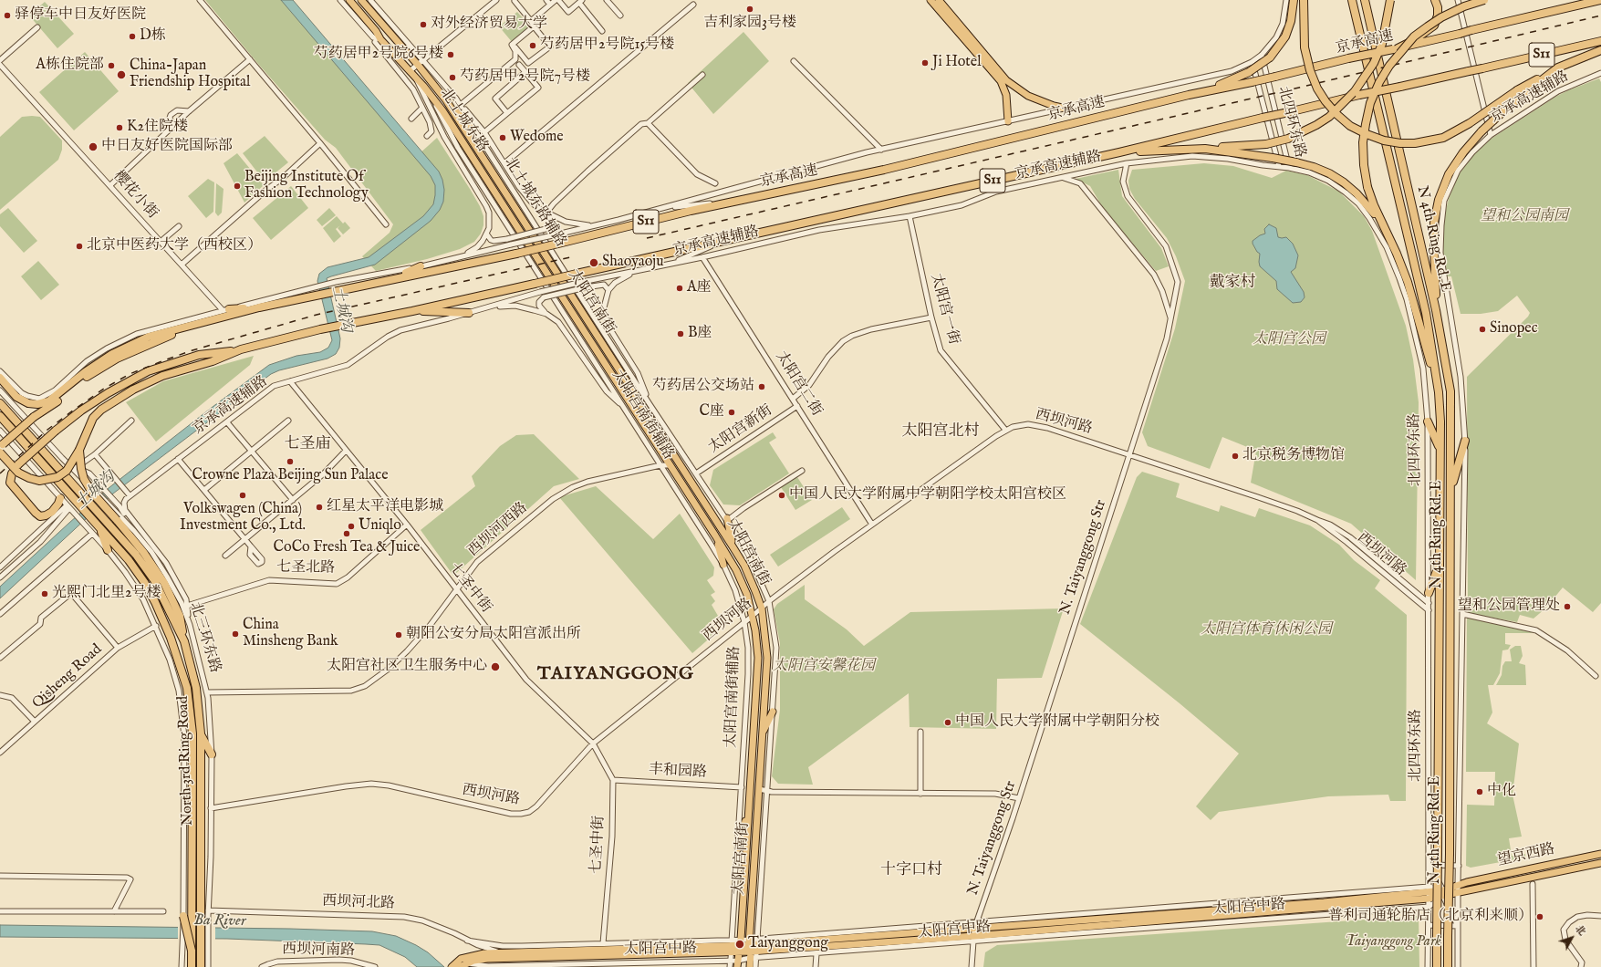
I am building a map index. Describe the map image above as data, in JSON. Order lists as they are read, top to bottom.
{
  "streets": {
    "highway": [
      "京承高速",
      "S11",
      "N 4th Ring Rd. E",
      "North 3rd Ring Road"
    ],
    "main road": [
      "北土城东路",
      "太阳宫南街",
      "望京西路",
      "太阳宫中路"
    ],
    "street": [
      "京承高速辅路",
      "北四环东路",
      "樱花小街",
      "北土城东路辅路",
      "太阳宫一街",
      "太阳宫二街",
      "太阳宫南街辅路",
      "西坝河路",
      "太阳宫新街",
      "西坝河西路",
      "N. Taiyanggong Str",
      "七圣北路",
      "七圣中街",
      "北三环东路",
      "Qisheng Road",
      "丰和园路",
      "西坝河北路",
      "西坝河南路"
    ]
  },
  "crossings": [
    ["京承高速辅路", "北四环东路"],
    ["京承高速辅路", "太阳宫一街"],
    ["京承高速辅路", "太阳宫二街"],
    ["京承高速辅路", "N. Taiyanggong Str"],
    ["京承高速辅路", "七圣中街"],
    ["北土城东路", "太阳宫南街"],
    ["北四环东路", "西坝河路"],
    ["北四环东路", "太阳宫中路"],
    ["北土城东路辅路", "太阳宫南街辅路"],
    ["太阳宫南街", "太阳宫南街辅路"],
    ["太阳宫南街", "西坝河路"],
    ["太阳宫南街", "西坝河西路"],
    ["太阳宫南街", "太阳宫中路"],
    ["太阳宫一街", "西坝河路"],
    ["太阳宫二街", "西坝河路"],
    ["太阳宫二街", "太阳宫新街"],
    ["太阳宫南街辅路", "西坝河路"],
    ["太阳宫南街辅路", "太阳宫新街"],
    ["太阳宫南街辅路", "西坝河西路"],
    ["太阳宫南街辅路", "丰和园路"],
    ["太阳宫南街辅路", "太阳宫中路"],
    ["西坝河路", "N. Taiyanggong Str"],
    ["西坝河路", "七圣中街"],
    ["西坝河路", "北三环东路"],
    ["西坝河西路", "七圣中街"],
    ["西坝河西路", "北三环东路"],
    ["N. Taiyanggong Str", "太阳宫中路"],
    ["七圣北路", "七圣中街"],
    ["七圣中街", "丰和园路"],
    ["七圣中街", "太阳宫中路"],
    ["北三环东路", "North 3rd Ring Road"],
    ["北三环东路", "西坝河北路"],
    ["西坝河北路", "太阳宫中路"]
  ],
  "districts": [
    "戴家村",
    "太阳宫北村",
    "七圣庙",
    "TAIYANGGONG",
    "十字口村"
  ],
  "water": ["土城沟", "Ba River"],
  "parks": [
    "望和公园南园",
    "太阳宫公园",
    "太阳宫体育休闲公园",
    "太阳宫安馨花园",
    "Taiyanggong Park"
  ],
  "places": [
    "吉利家园3号楼",
    "驿停车中日友好医院",
    "对外经济贸易大学",
    "D栋",
    "芍药居甲2号院15号楼",
    "芍药居甲2号院6号楼",
    "Ji Hotel",
    "A栋住院部",
    "China-Japan Friendship Hospital",
    "芍药居甲2号院7号楼",
    "K2住院楼",
    "Wedome",
    "中日友好医院国际部",
    "Beijing Institute Of Fashion Technology",
    "北京中医药大学（西校区）",
    "Shaoyaoju",
    "A座",
    "Sinopec",
    "B座",
    "芍药居公交场站",
    "C座",
    "北京税务博物馆",
    "Crowne Plaza Beijing Sun Palace",
    "Volkswagen (China) Investment Co., Ltd.",
    "中国人民大学附属中学朝阳学校太阳宫校区",
    "红星太平洋电影城",
    "Uniqlo",
    "CoCo Fresh Tea & Juice",
    "光熙门北里2号楼",
    "望和公园管理处",
    "China Minsheng Bank",
    "朝阳公安分局太阳宫派出所",
    "太阳宫社区卫生服务中心",
    "中国人民大学附属中学朝阳分校",
    "中化",
    "普利司通轮胎店（北京利来顺）",
    "Taiyanggong"
  ],
  "north": "top right"
}
